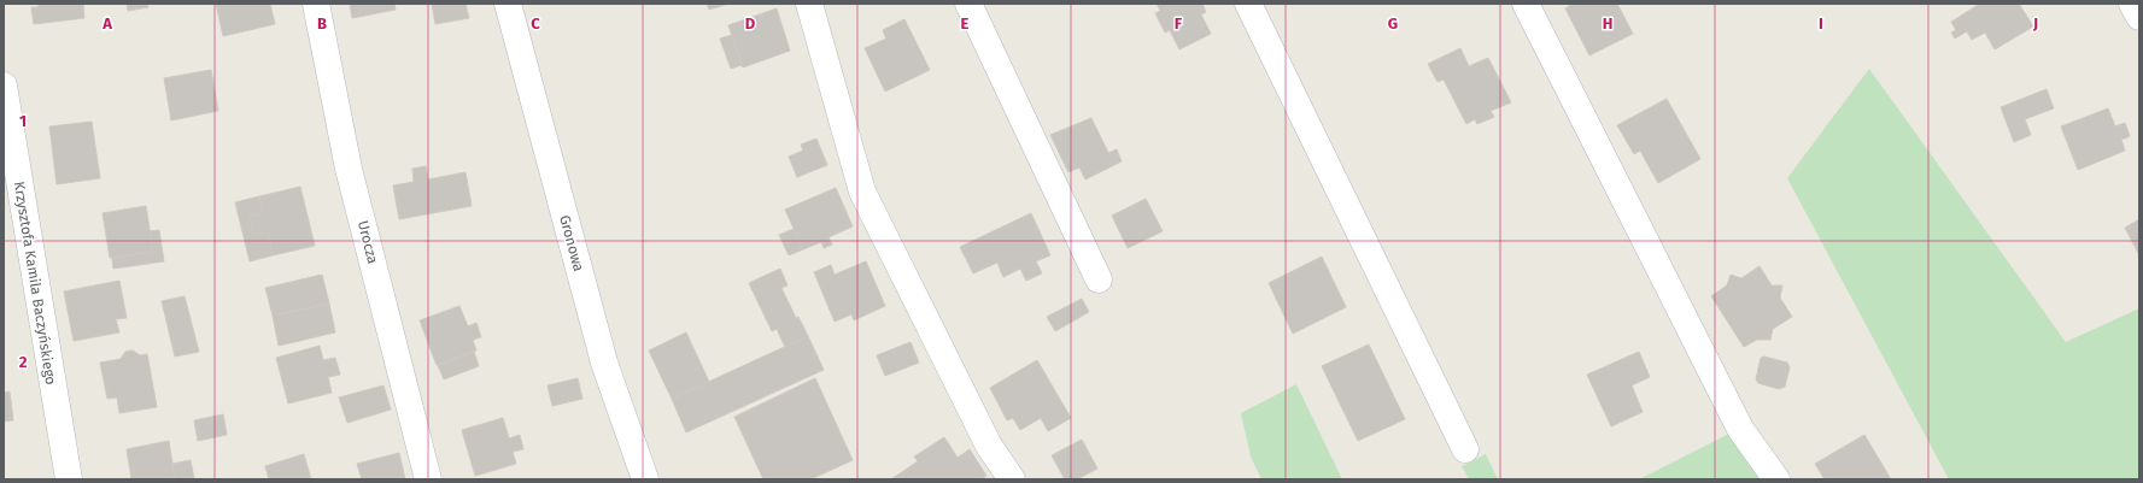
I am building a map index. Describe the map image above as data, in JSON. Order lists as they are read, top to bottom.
{
  "streets": {
    "street": ["Urocza", "Gronowa", "Krzysztofa Kamila Baczyńskiego"]
  },
  "grid": {
    "columns": [
      "A",
      "B",
      "C",
      "D",
      "E",
      "F",
      "G",
      "H",
      "I",
      "J"
    ],
    "rows": ["1", "2"]
  }
}
